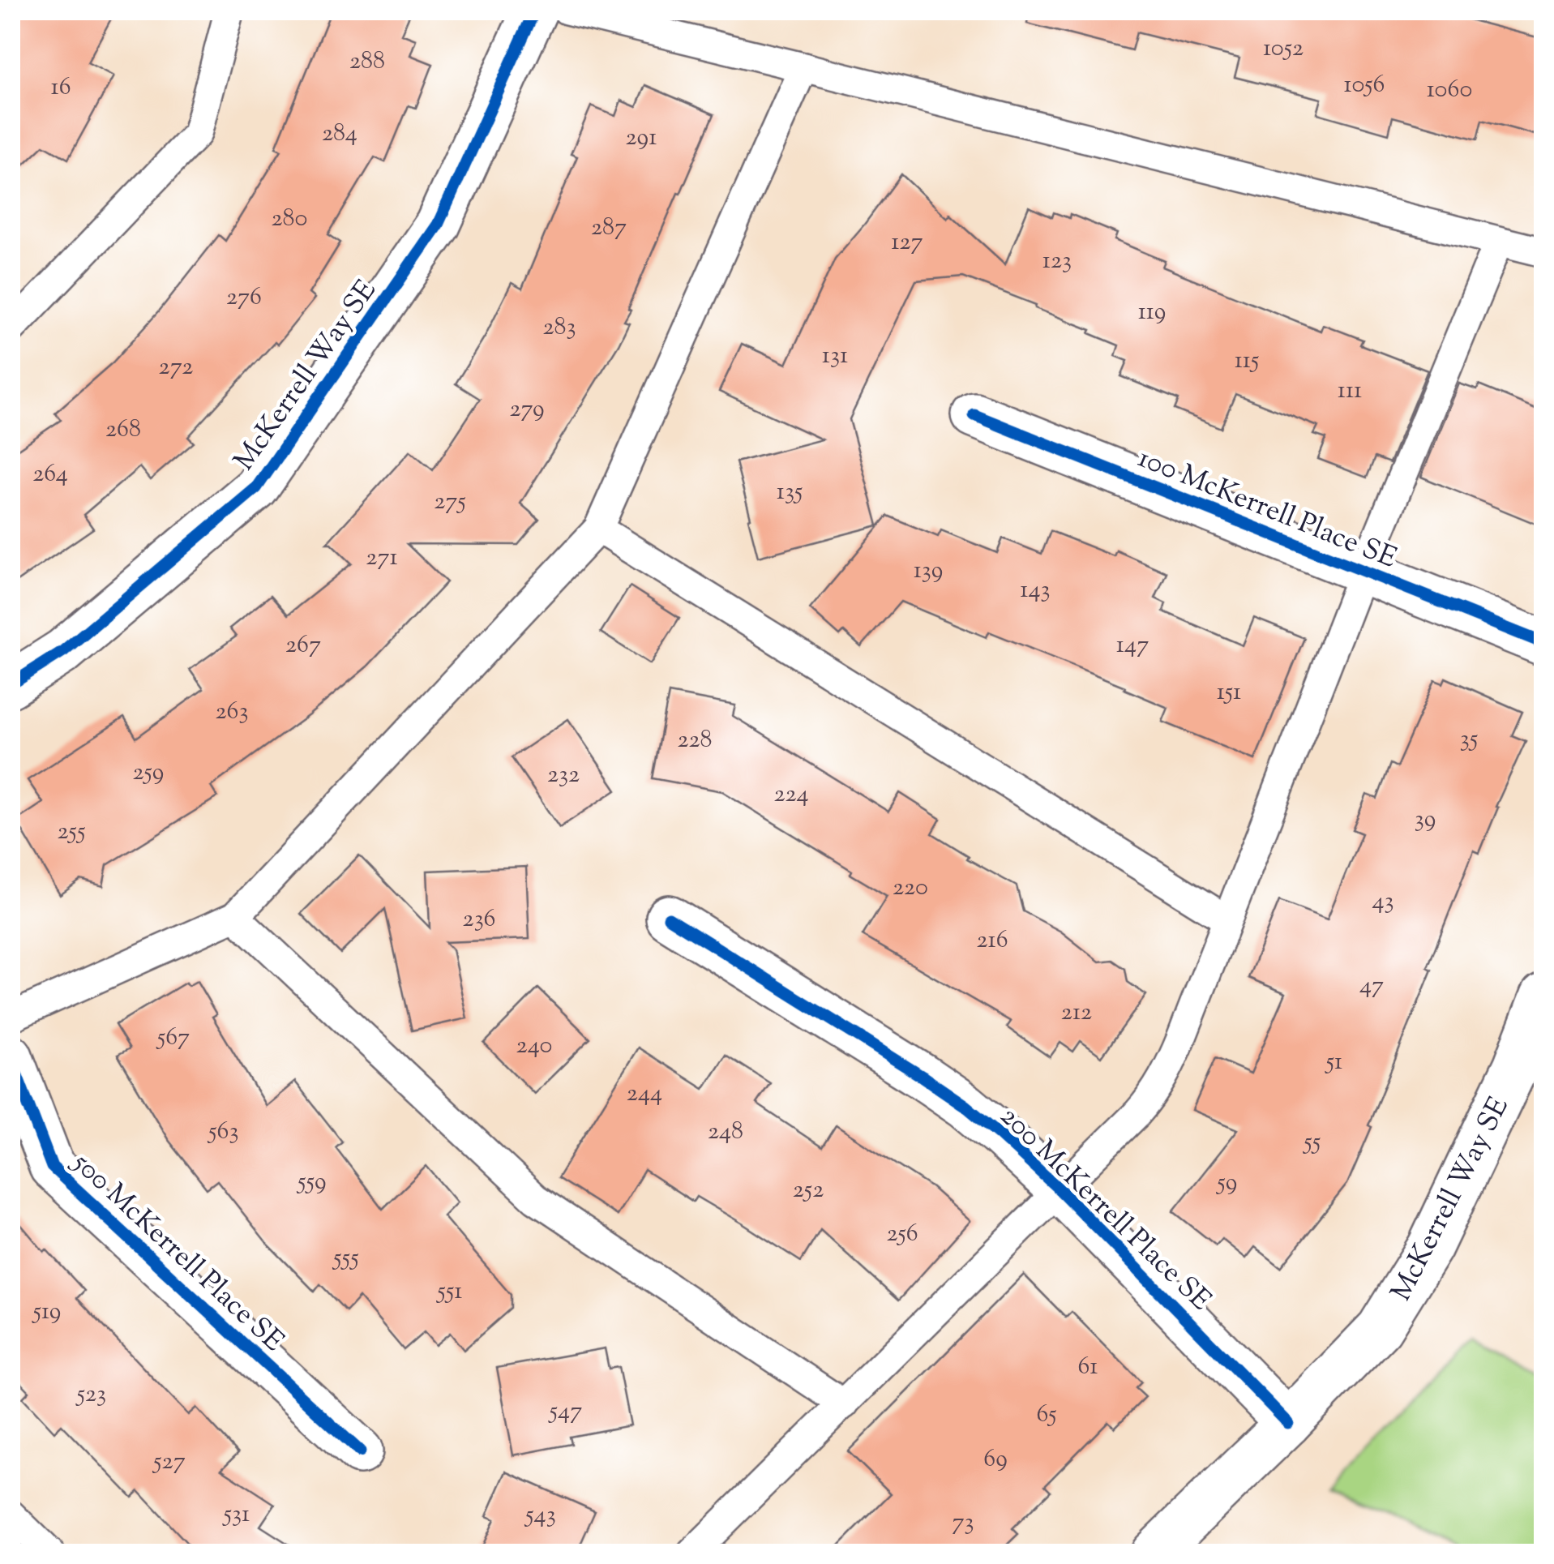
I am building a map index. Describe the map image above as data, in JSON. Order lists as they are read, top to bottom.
{
  "streets": {
    "street": [
      "McKerrell Way SE",
      "100 McKerrell Place SE",
      "200 McKerrell Place SE",
      "500 McKerrell Place SE"
    ]
  },
  "crossings": [
    ["McKerrell Way SE", "200 McKerrell Place SE"]
  ],
  "house_numbers": [
    "1052",
    "288",
    "1056",
    "16",
    "1060",
    "284",
    "291",
    "280",
    "287",
    "127",
    "123",
    "276",
    "119",
    "283",
    "131",
    "115",
    "272",
    "111",
    "279",
    "268",
    "264",
    "135",
    "275",
    "271",
    "139",
    "143",
    "267",
    "147",
    "151",
    "263",
    "35",
    "228",
    "259",
    "232",
    "224",
    "39",
    "255",
    "220",
    "43",
    "236",
    "216",
    "47",
    "212",
    "567",
    "240",
    "51",
    "244",
    "563",
    "248",
    "55",
    "559",
    "59",
    "252",
    "256",
    "555",
    "551",
    "519",
    "61",
    "523",
    "547",
    "65",
    "69",
    "527",
    "531",
    "543",
    "73"
  ]
}
